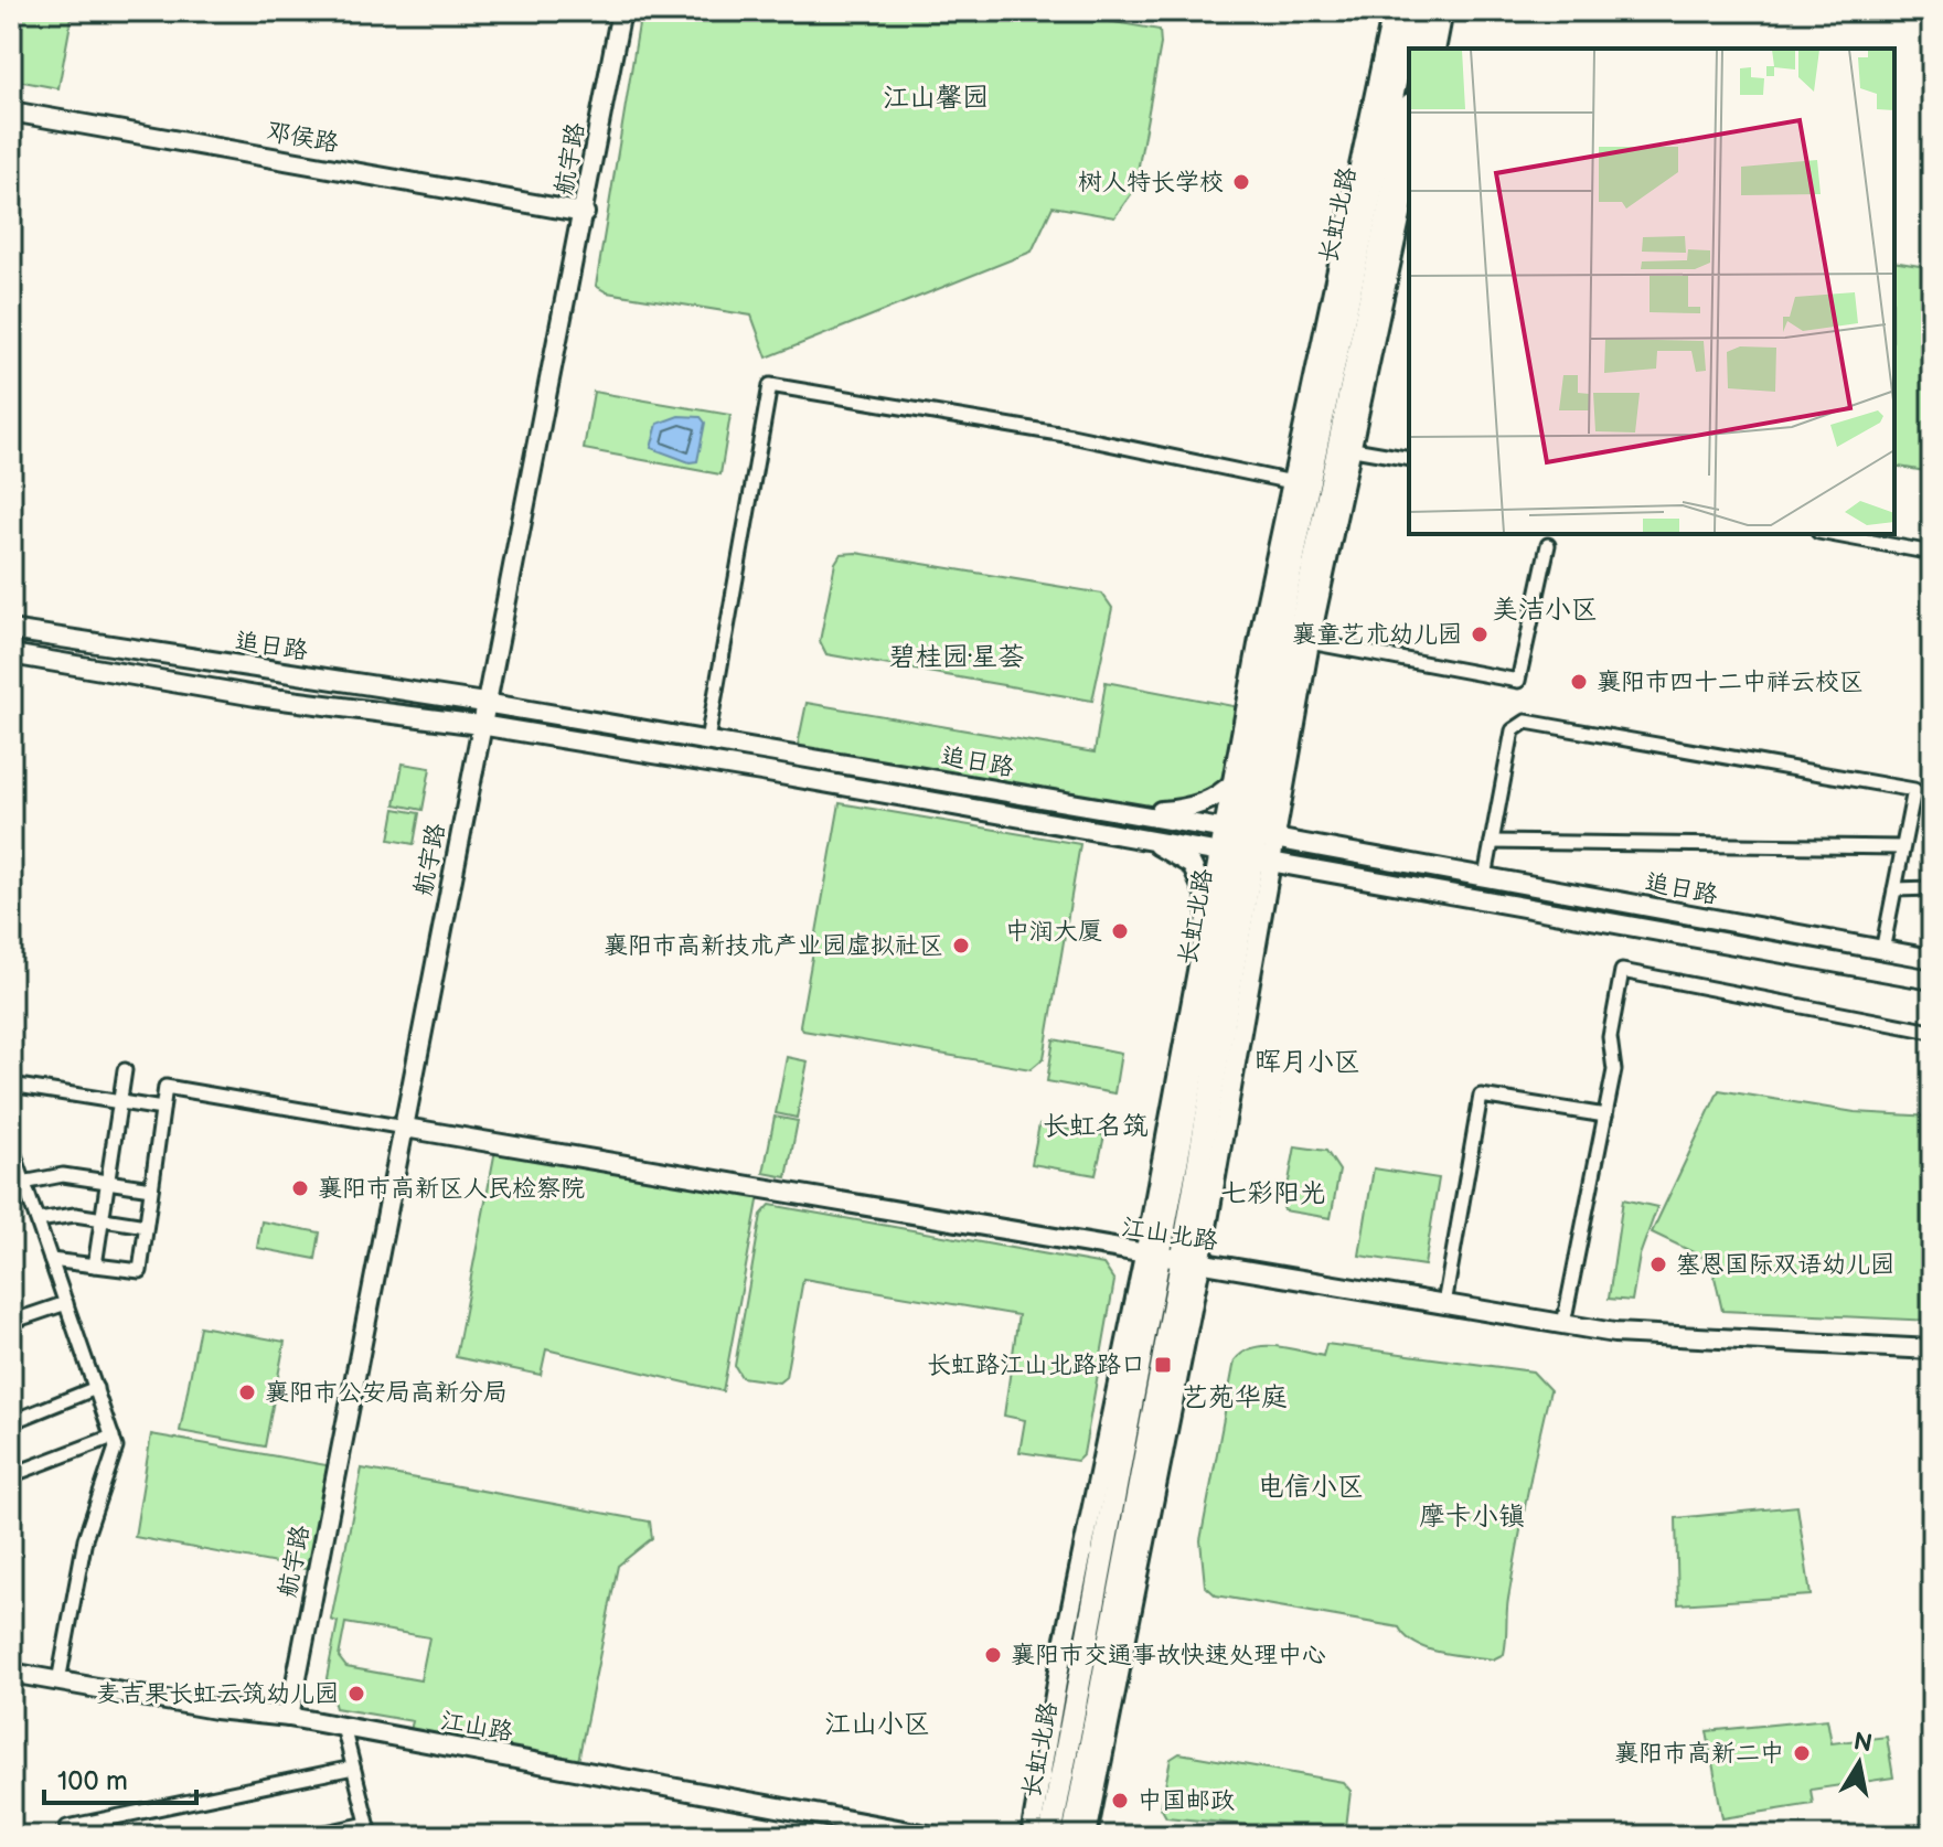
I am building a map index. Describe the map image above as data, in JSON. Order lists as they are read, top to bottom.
{
  "streets": {
    "highway": ["长虹北路"],
    "street": [
      "邓侯路",
      "航宇路",
      "追日路",
      "江山北路",
      "江山路"
    ]
  },
  "crossings": [
    ["邓侯路", "航宇路"],
    ["航宇路", "追日路"],
    ["航宇路", "江山北路"],
    ["航宇路", "江山路"],
    ["长虹北路", "追日路"],
    ["长虹北路", "江山北路"]
  ],
  "districts": [
    "江山馨园",
    "美洁小区",
    "碧桂园·星荟",
    "晖月小区",
    "长虹名筑",
    "七彩阳光",
    "艺苑华庭",
    "电信小区",
    "摩卡小镇",
    "江山小区"
  ],
  "places": {
    "other": [
      "树人特长学校",
      "襄童艺术幼儿园",
      "襄阳市四十二中祥云校区",
      "中润大厦",
      "襄阳市高新技术产业园虚拟社区",
      "襄阳市高新区人民检察院",
      "塞恩国际双语幼儿园",
      "襄阳市公安局高新分局",
      "襄阳市交通事故快速处理中心",
      "麦吉果长虹云筑幼儿园",
      "襄阳市高新二中",
      "中国邮政"
    ],
    "transit": ["长虹路江山北路路口"]
  },
  "scale_bar": "100 m",
  "north": "top"
}
